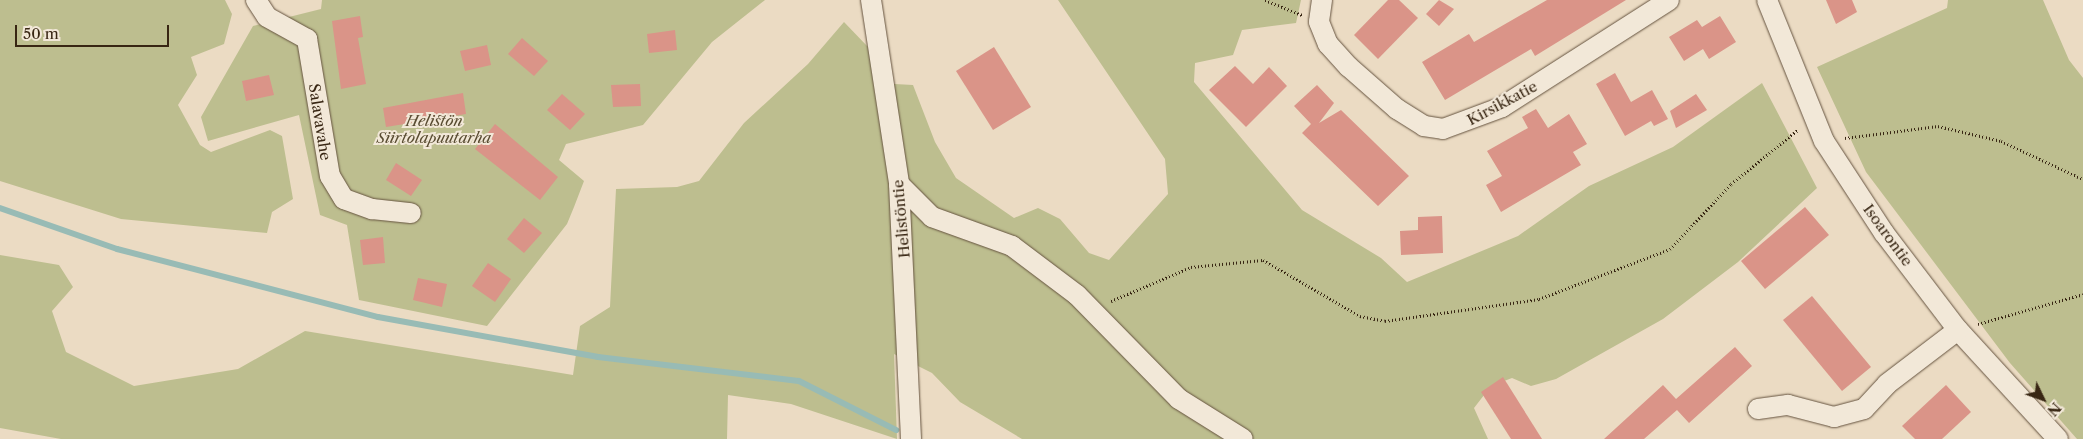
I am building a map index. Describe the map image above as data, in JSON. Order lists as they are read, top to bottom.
{
  "streets": {
    "street": [
      "Kirsikkatie",
      "Salavavahe",
      "Helistöntie",
      "Isoarontie"
    ]
  },
  "parks": ["Helistön Siirtolapuutarha"],
  "scale_bar": "50 m",
  "north": "bottom right"
}
